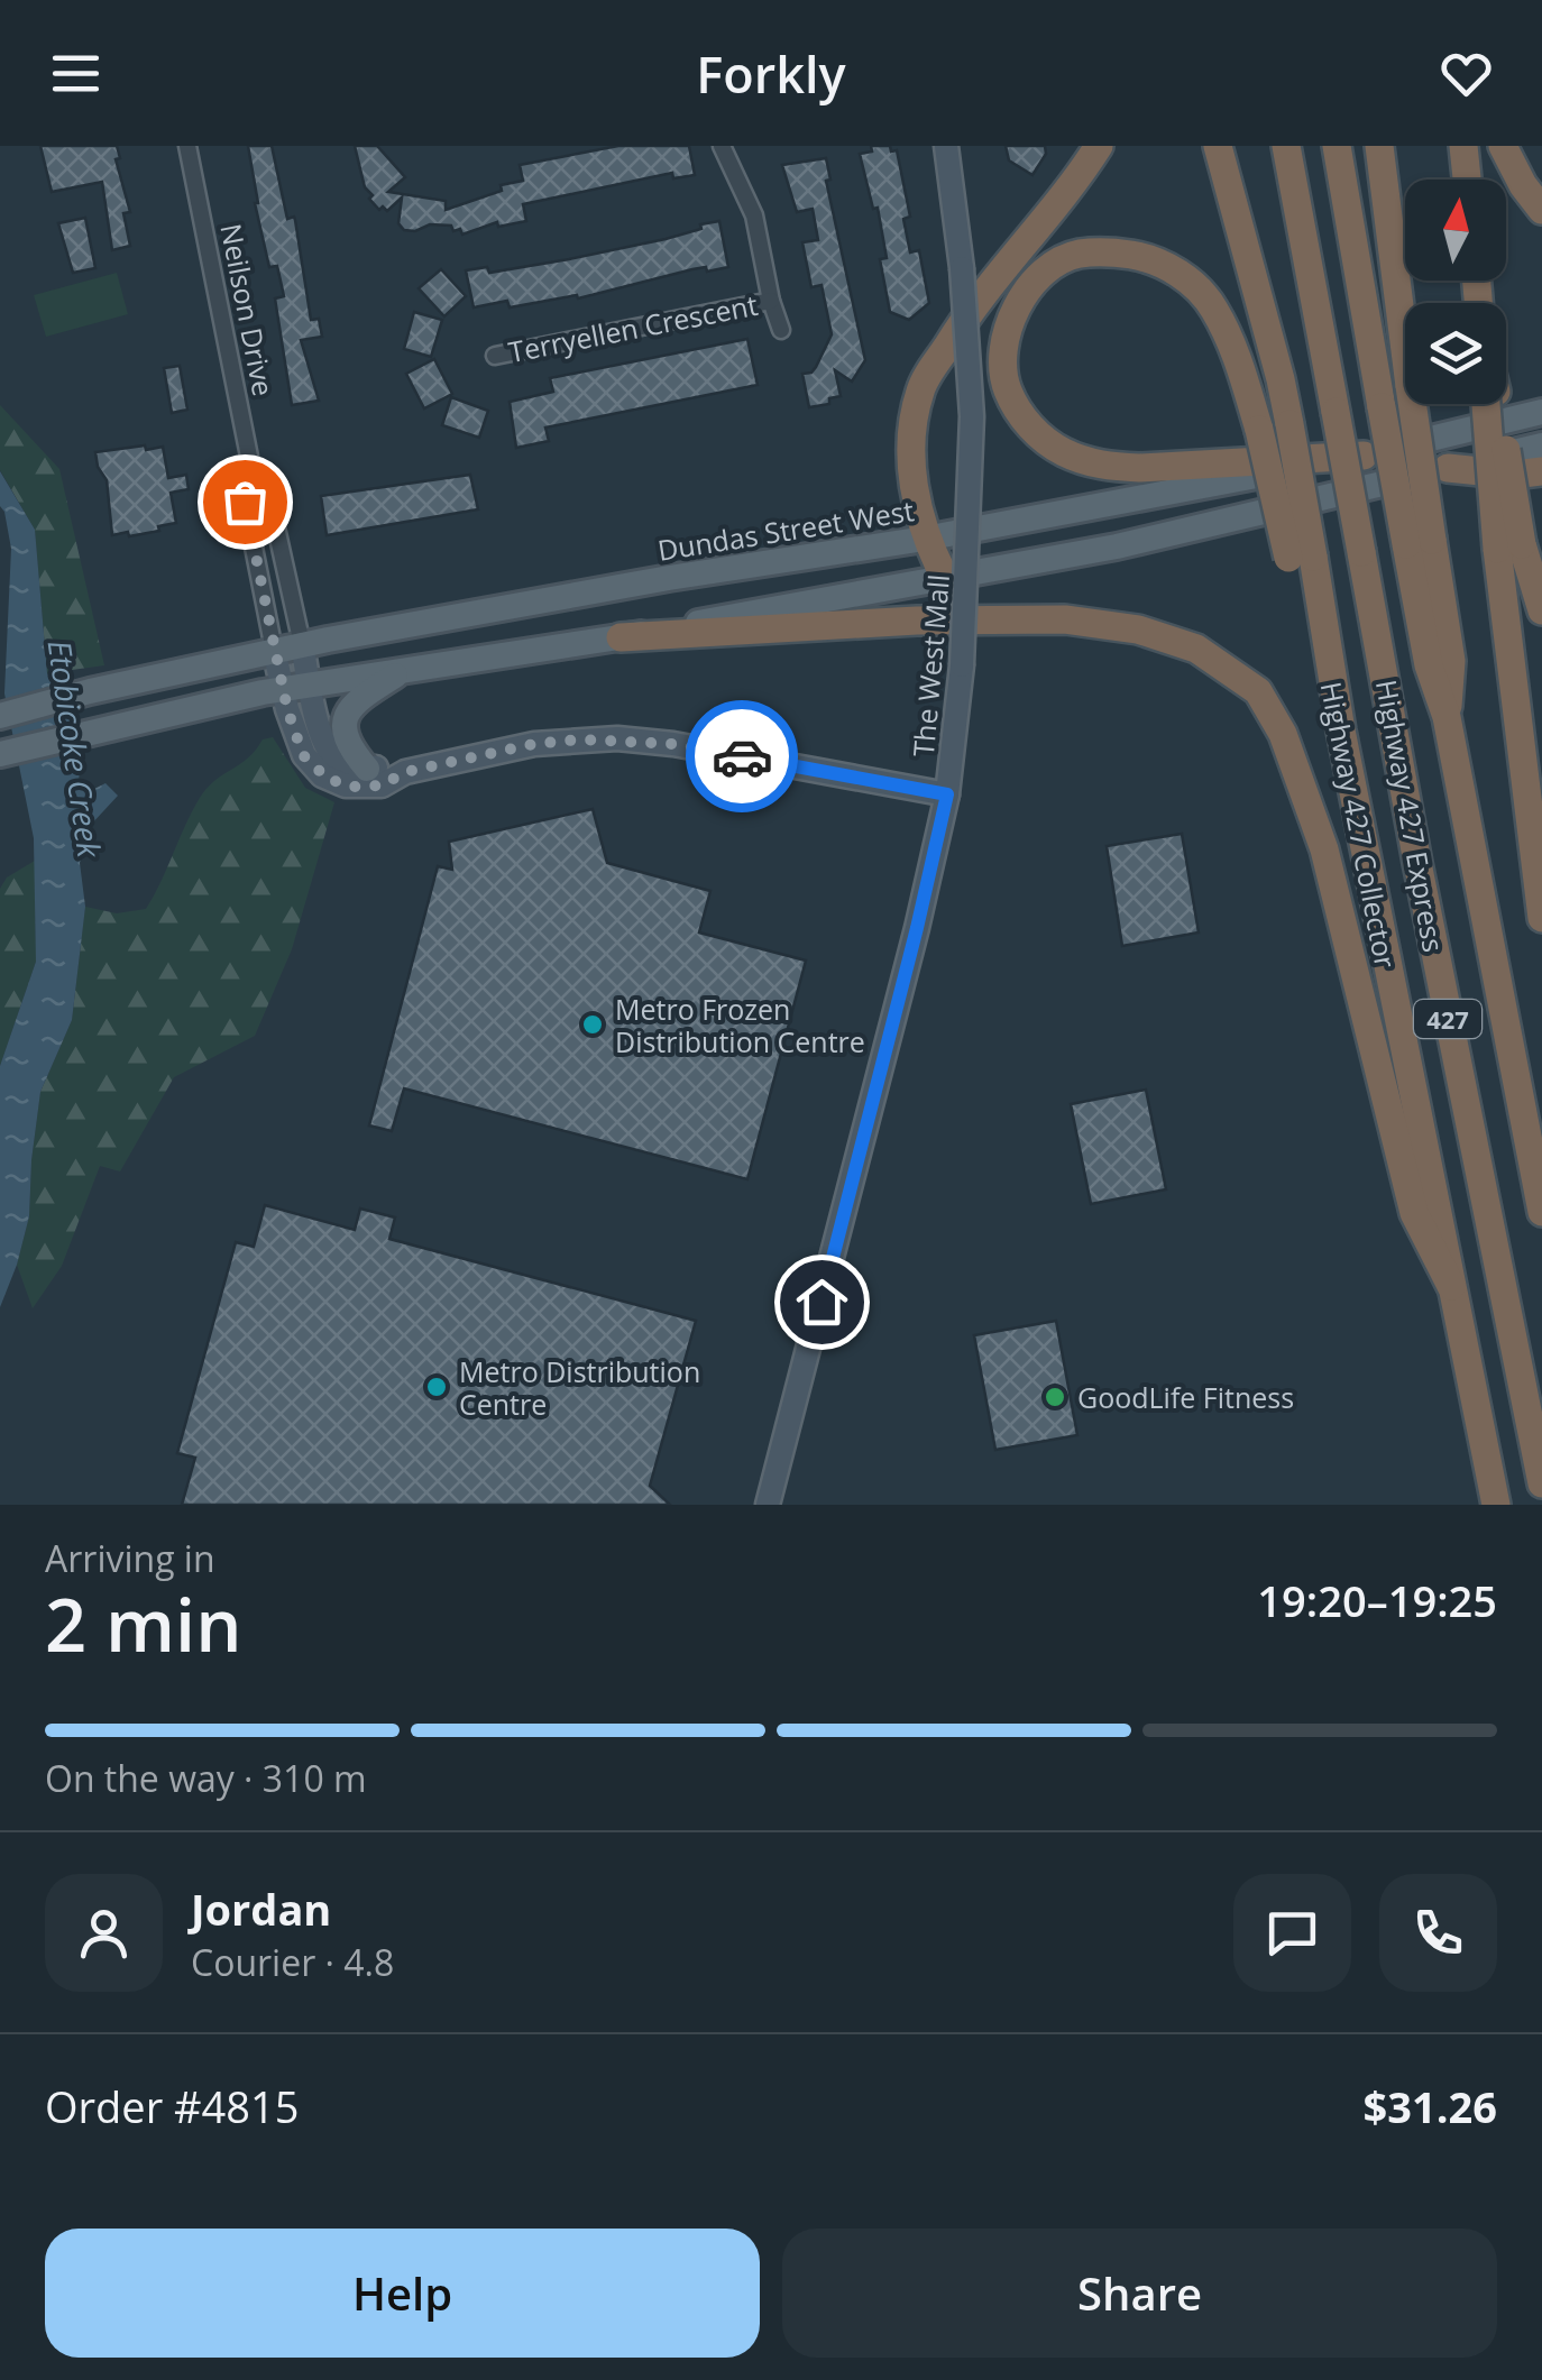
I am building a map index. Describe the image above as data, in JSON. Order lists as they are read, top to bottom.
{
  "streets": {
    "highway": ["Highway 427 Express", "Highway 427 Collector", "427"],
    "main road": ["Neilson Drive", "Dundas Street West", "The West Mall"],
    "street": ["Terryellen Crescent"]
  },
  "crossings": [
    ["Neilson Drive", "Dundas Street West"]
  ],
  "water": ["Etobicoke Creek"],
  "places": ["Metro Frozen Distribution Centre", "Metro Distribution Centre", "GoodLife Fitness"],
  "north": "top",
  "page": {
    "header": "Forkly",
    "heading": ["2 min", "Arriving in", "19:20–19:25"],
    "panel": [
      "Jordan",
      "Courier · 4.8",
      "Order #4815",
      "$31.26"
    ],
    "bar": "On the way · 310 m",
    "buttons": ["Help", "Share"]
  }
}
